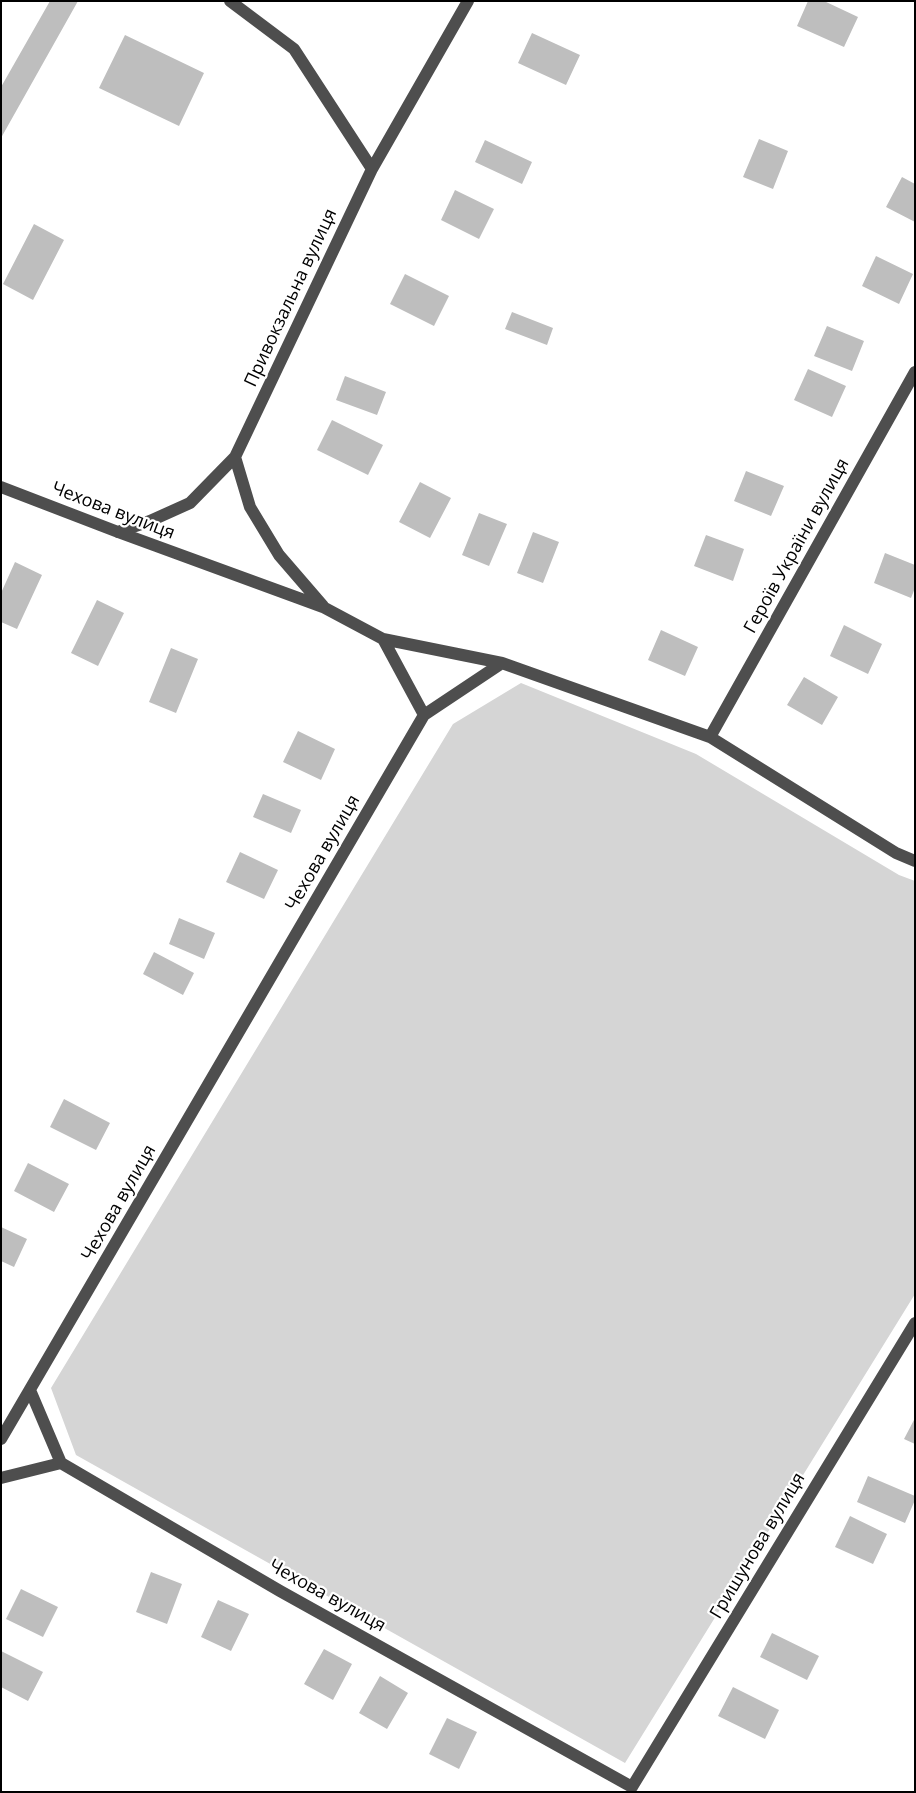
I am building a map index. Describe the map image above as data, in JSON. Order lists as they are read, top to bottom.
{
  "streets": {
    "street": [
      "Привокзальна вулиця",
      "Чехова вулиця",
      "Героїв України вулиця",
      "Гришунова вулиця"
    ]
  },
  "crossings": [
    ["Привокзальна вулиця", "Чехова вулиця"],
    ["Чехова вулиця", "Гришунова вулиця"]
  ]
}
